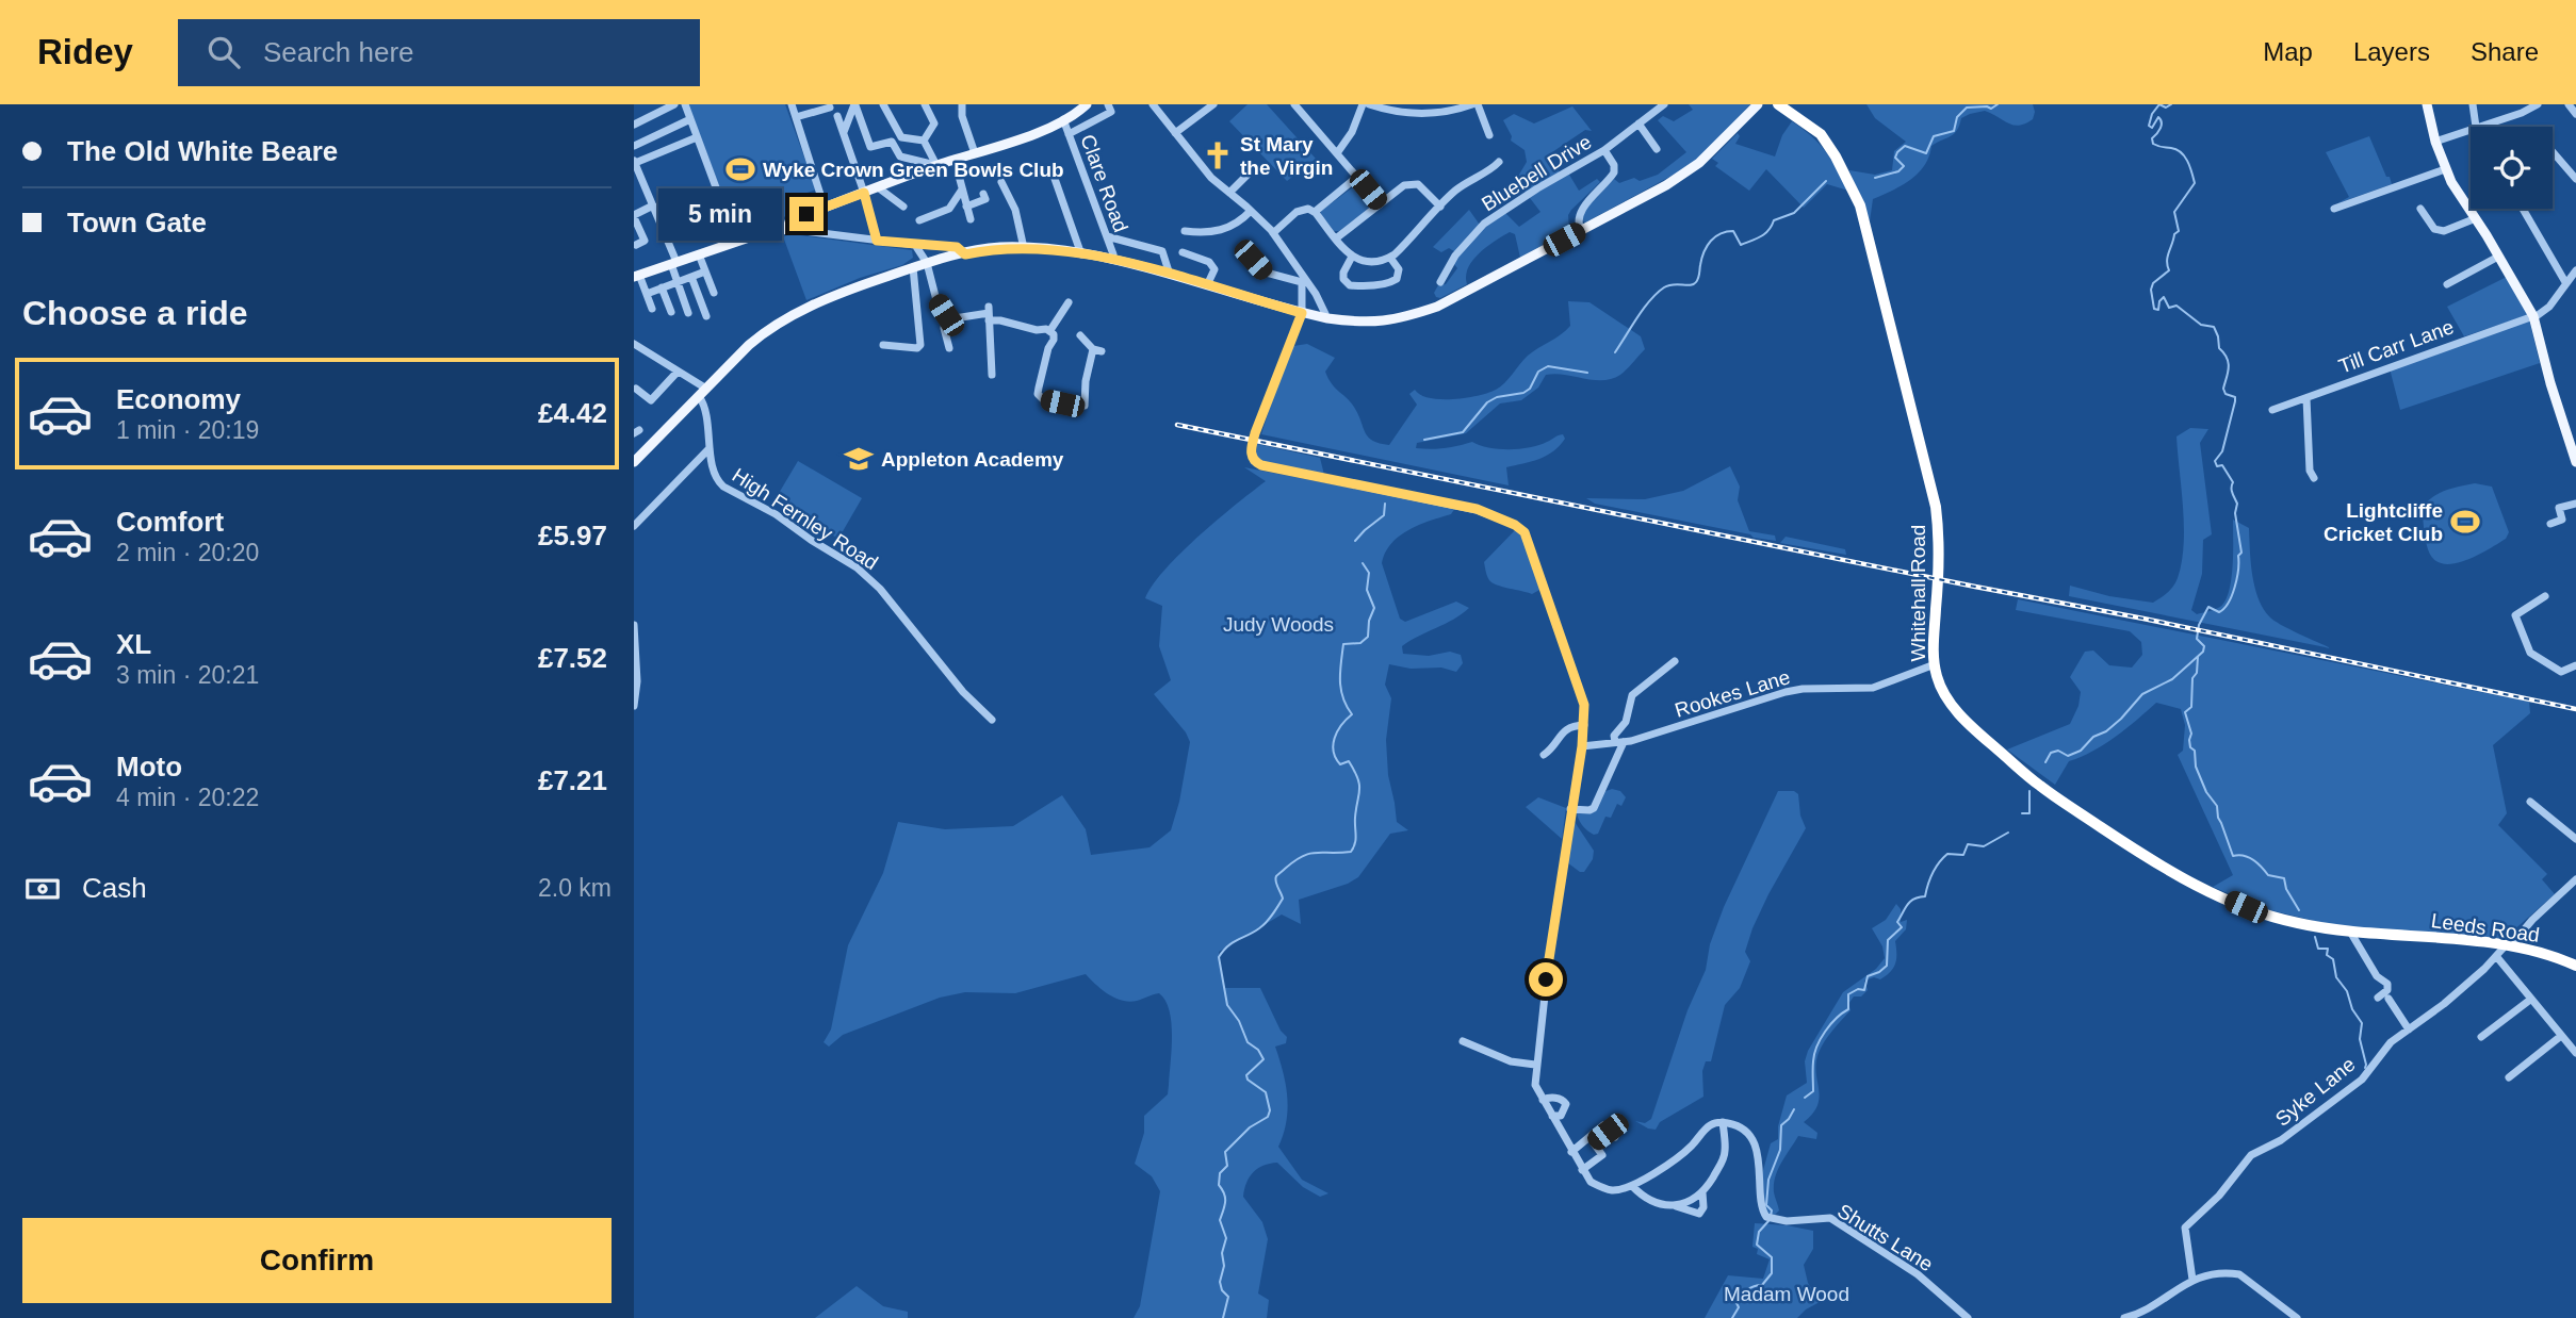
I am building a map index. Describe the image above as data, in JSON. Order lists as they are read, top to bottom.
{
  "streets": {
    "highway": ["Whitehall Road", "Leeds Road"],
    "street": [
      "Bluebell Drive",
      "Clare Road",
      "Till Carr Lane",
      "High Fernley Road",
      "Rookes Lane",
      "Syke Lane",
      "Shutts Lane"
    ]
  },
  "crossings": [
    ["Whitehall Road", "Rookes Lane"],
    ["Whitehall Road", "Leeds Road"],
    ["Leeds Road", "Syke Lane"]
  ],
  "parks": ["Judy Woods", "Madam Wood"],
  "places": {
    "church": ["St Mary the Virgin"],
    "sports": ["Wyke Crown Green Bowls Club", "Lightcliffe Cricket Club"],
    "school or university": ["Appleton Academy"]
  },
  "page": {
    "header": "Ridey",
    "search": "Search here",
    "nav": ["Map", "Layers", "Share"],
    "banner": ["The Old White Beare", "Town Gate"],
    "bubble": "5 min",
    "heading": "Choose a ride",
    "list": [
      {
        "name": "Economy",
        "note": "1 min · 20:19",
        "value": "£4.42"
      },
      {
        "name": "Comfort",
        "note": "2 min · 20:20",
        "value": "£5.97"
      },
      {
        "name": "XL",
        "note": "3 min · 20:21",
        "value": "£7.52"
      },
      {
        "name": "Moto",
        "note": "4 min · 20:22",
        "value": "£7.21"
      }
    ],
    "pay": ["Cash", "2.0 km"],
    "buttons": "Confirm"
  }
}
